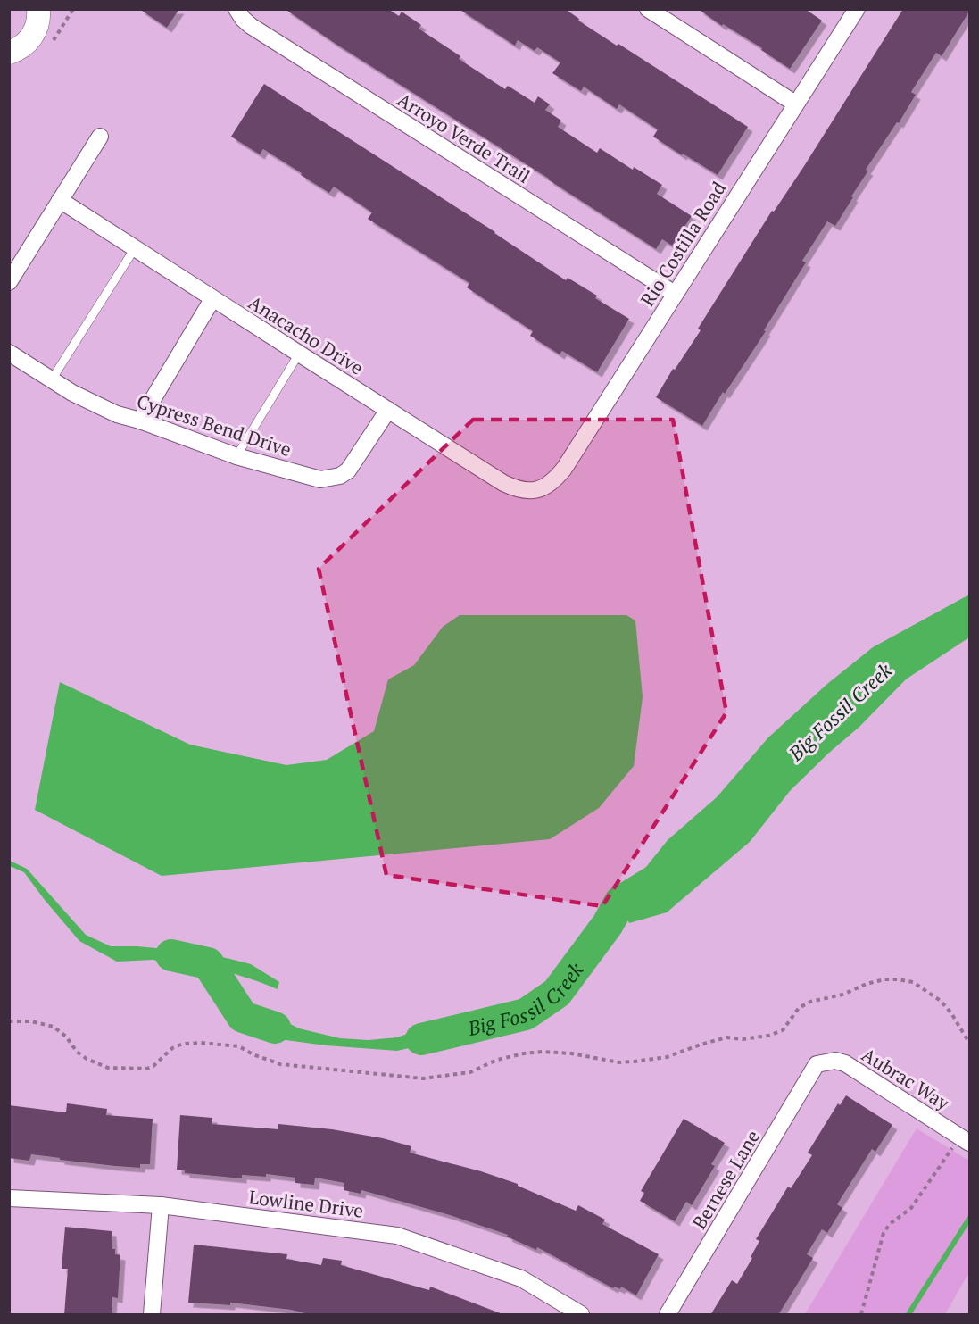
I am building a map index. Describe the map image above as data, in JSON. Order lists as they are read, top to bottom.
{
  "streets": {
    "street": [
      "Arroyo Verde Trail",
      "Rio Costilla Road",
      "Anacacho Drive",
      "Cypress Bend Drive",
      "Aubrac Way",
      "Bernese Lane",
      "Lowline Drive"
    ]
  },
  "crossings": [
    ["Arroyo Verde Trail", "Rio Costilla Road"],
    ["Rio Costilla Road", "Anacacho Drive"],
    ["Anacacho Drive", "Cypress Bend Drive"],
    ["Aubrac Way", "Bernese Lane"]
  ],
  "water": ["Big Fossil Creek"]
}
